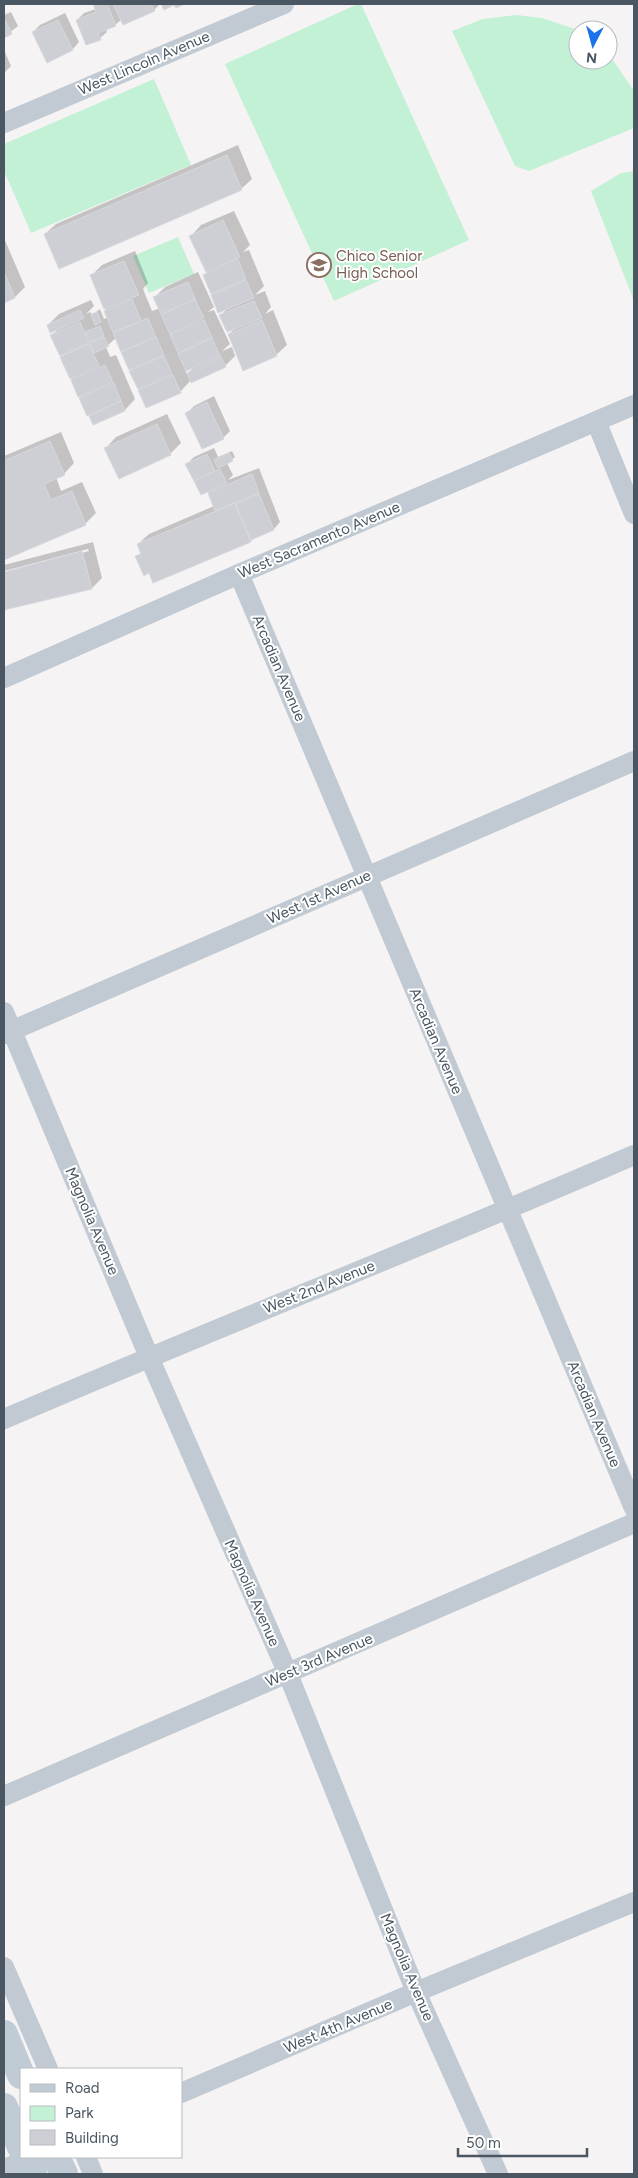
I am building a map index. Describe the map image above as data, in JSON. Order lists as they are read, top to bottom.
{
  "streets": {
    "street": [
      "West Lincoln Avenue",
      "West Sacramento Avenue",
      "Arcadian Avenue",
      "West 1st Avenue",
      "Magnolia Avenue",
      "West 2nd Avenue",
      "West 3rd Avenue",
      "West 4th Avenue"
    ]
  },
  "crossings": [
    ["West Sacramento Avenue", "Arcadian Avenue"],
    ["Arcadian Avenue", "West 1st Avenue"],
    ["Arcadian Avenue", "West 2nd Avenue"],
    ["West 1st Avenue", "Magnolia Avenue"],
    ["Magnolia Avenue", "West 2nd Avenue"],
    ["Magnolia Avenue", "West 3rd Avenue"],
    ["Magnolia Avenue", "West 4th Avenue"]
  ],
  "places": {
    "school or university": ["Chico Senior High School"]
  },
  "legend": ["Road", "Park", "Building"],
  "scale_bar": "50 m",
  "north": "bottom"
}
